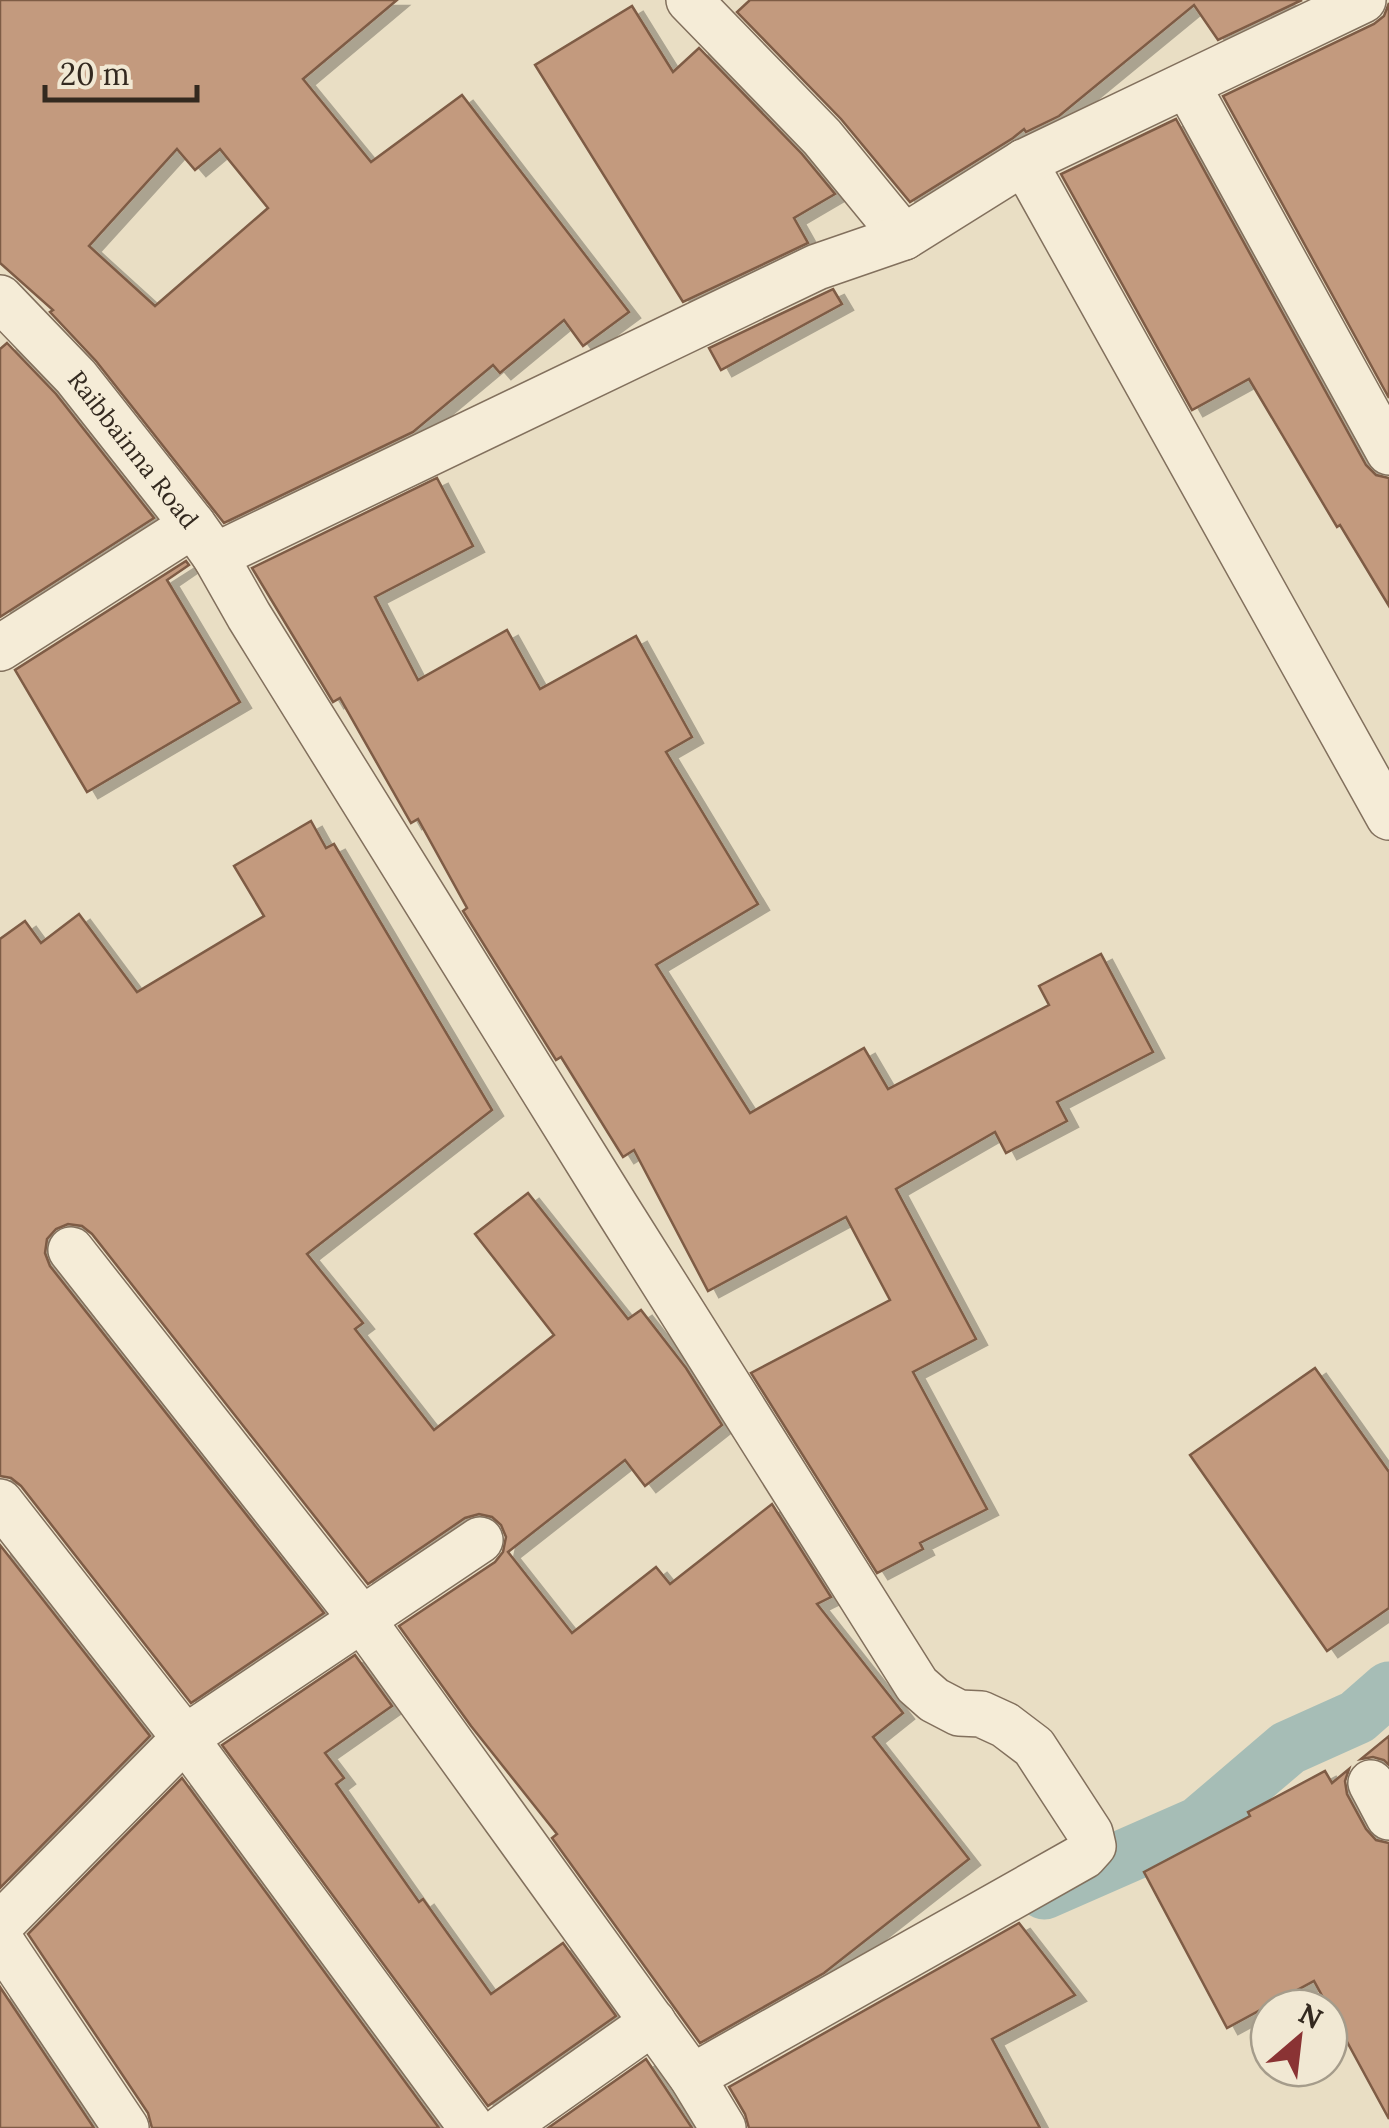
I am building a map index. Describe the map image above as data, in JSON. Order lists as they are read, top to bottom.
{
  "streets": {
    "street": ["Raibbainna Road"]
  },
  "scale_bar": "20 m",
  "north": "top right"
}
